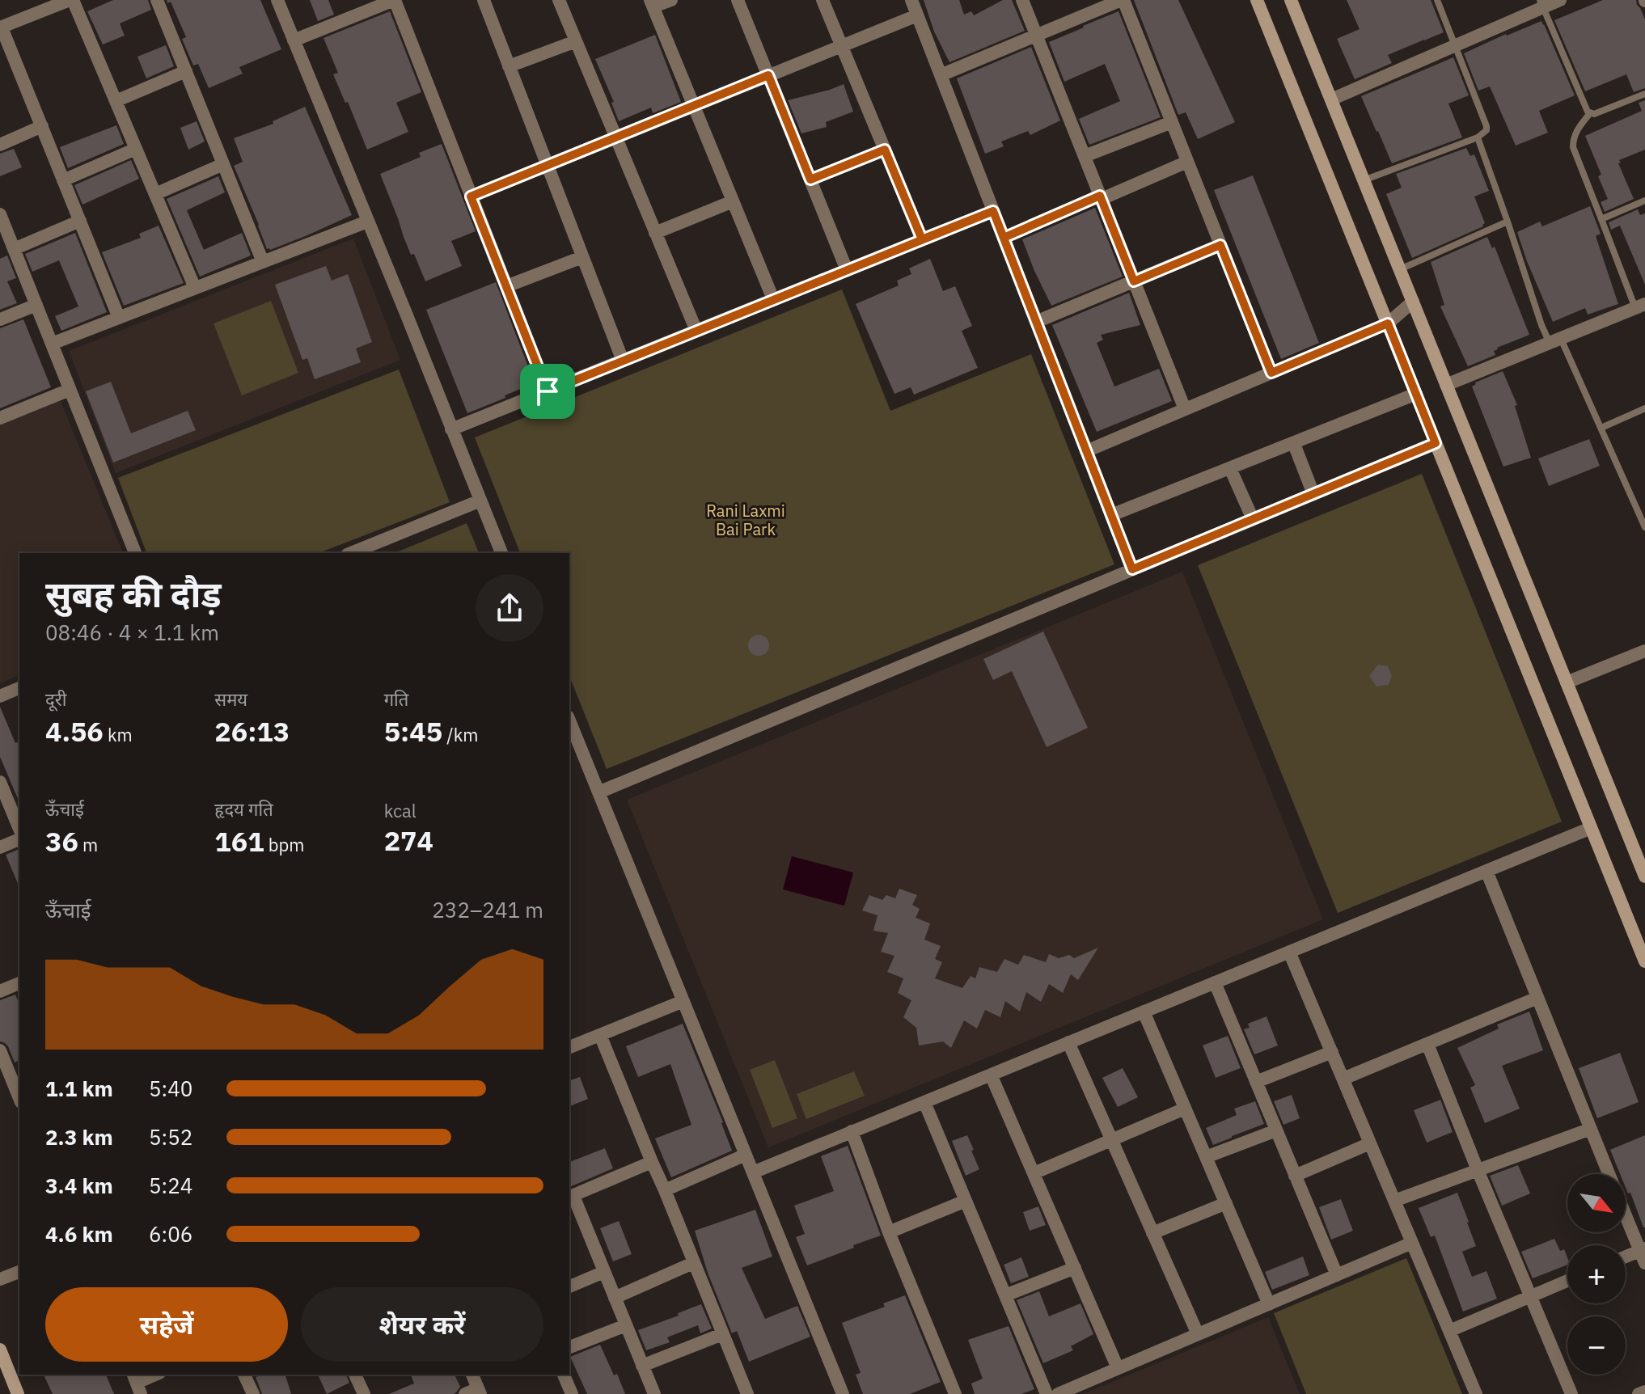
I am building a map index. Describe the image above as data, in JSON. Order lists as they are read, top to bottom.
{
  "parks": ["Rani Laxmi Bai Park"],
  "north": "bottom right",
  "page": {
    "heading": ["सुबह की दौड़", "08:46 · 4 × 1.1 km"],
    "stats": [
      ["दूरी", "4.56 km"],
      ["समय", "26:13"],
      ["गति", "5:45 /km"],
      ["ऊँचाई", "36 m"],
      ["हृदय गति", "161 bpm"],
      ["kcal", "274"]
    ],
    "chart": ["ऊँचाई", "232–241 m"],
    "list": [
      {
        "name": "1.1 km",
        "note": "5:40"
      },
      {
        "name": "2.3 km",
        "note": "5:52"
      },
      {
        "name": "3.4 km",
        "note": "5:24"
      },
      {
        "name": "4.6 km",
        "note": "6:06"
      }
    ],
    "map_buttons": ["+", "−"],
    "buttons": ["सहेजें", "शेयर करें"]
  }
}
